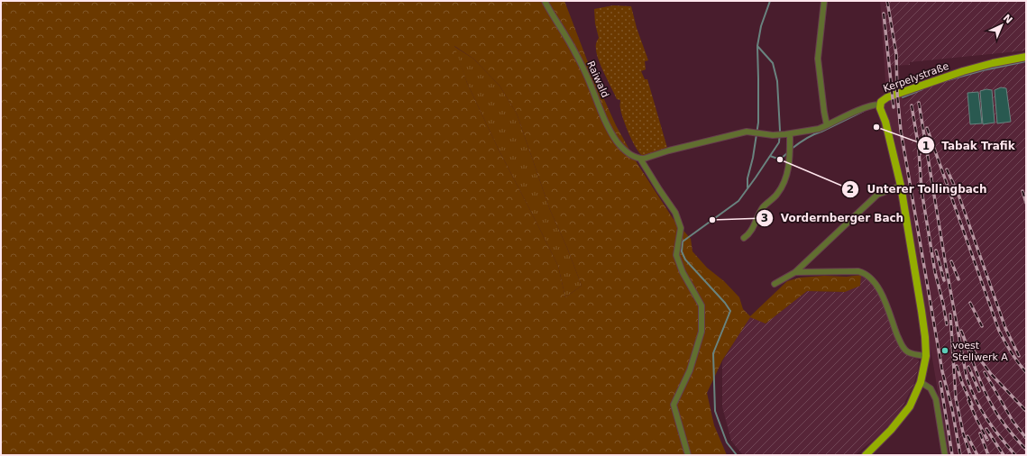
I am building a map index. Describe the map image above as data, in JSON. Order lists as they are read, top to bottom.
{
  "streets": {
    "main road": ["Kerpelystraße"],
    "street": ["Raiwald"]
  },
  "places": [
    "Tabak Trafik",
    "Unterer Tollingbach",
    "Vordernberger Bach",
    "voest Stellwerk A"
  ],
  "north": "top right"
}
